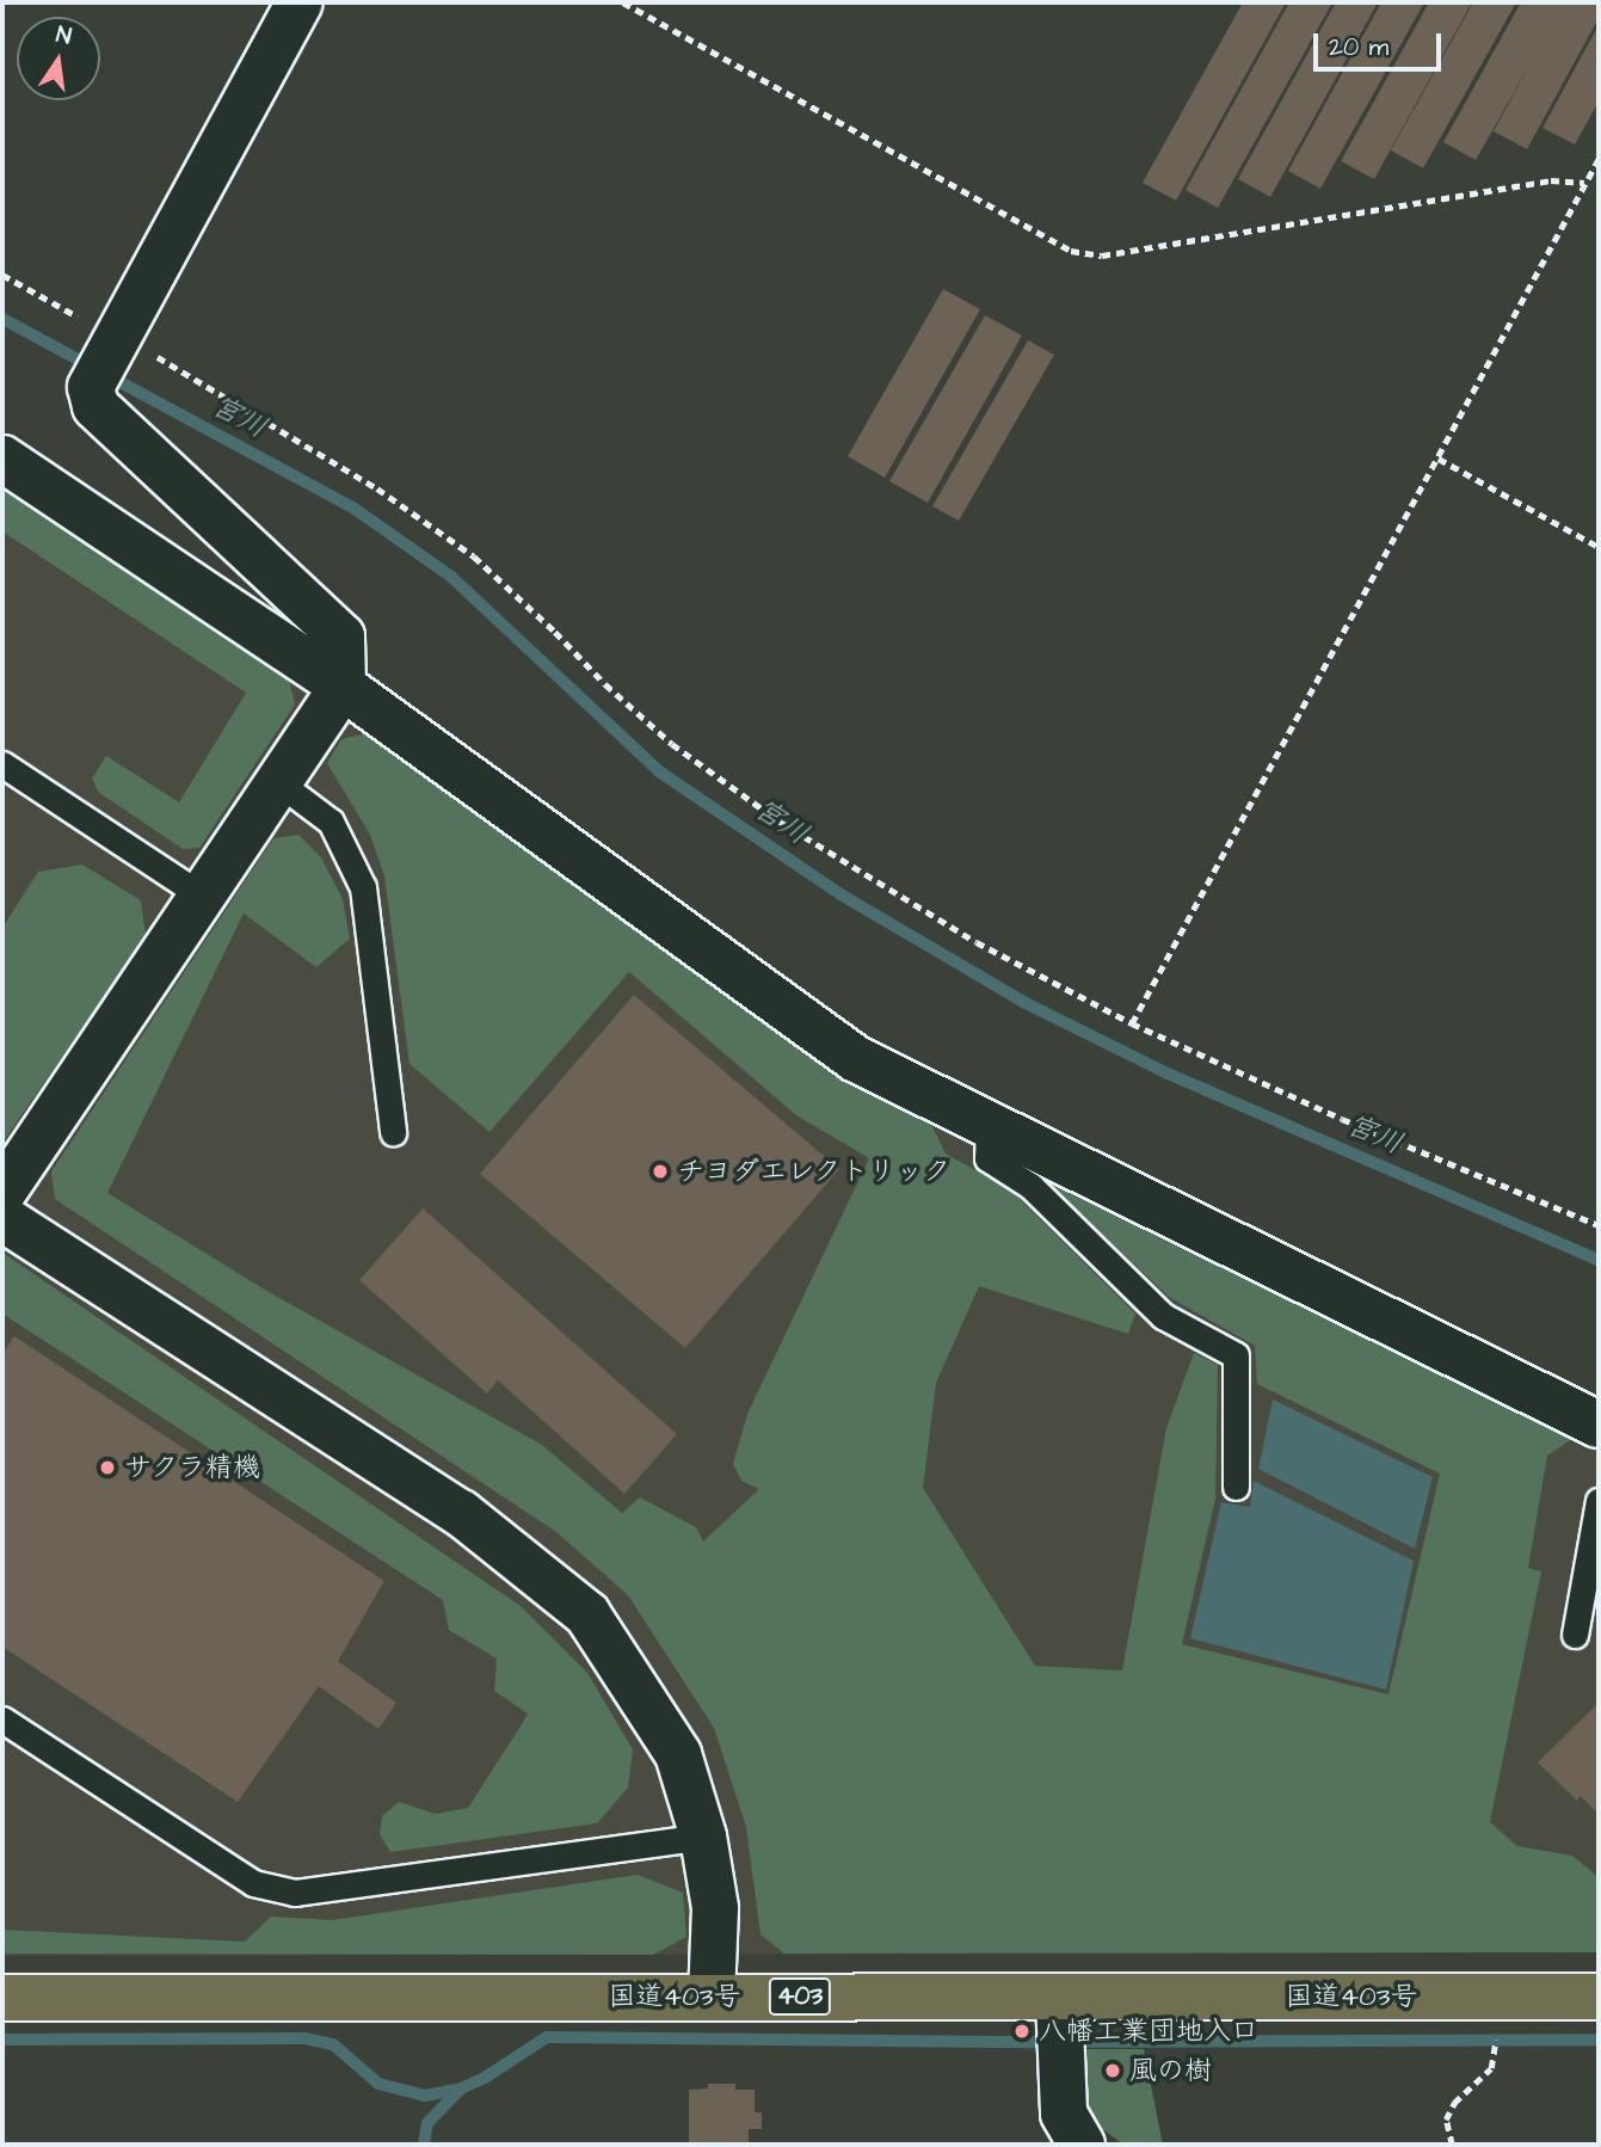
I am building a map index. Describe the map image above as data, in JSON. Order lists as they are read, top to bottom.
{
  "streets": {
    "highway": ["国道403号", "403"]
  },
  "water": ["宮川"],
  "places": [
    "チヨダエレクトリック",
    "サクラ精機",
    "八幡工業団地入口",
    "風の樹"
  ],
  "scale_bar": "20 m",
  "north": "top"
}
